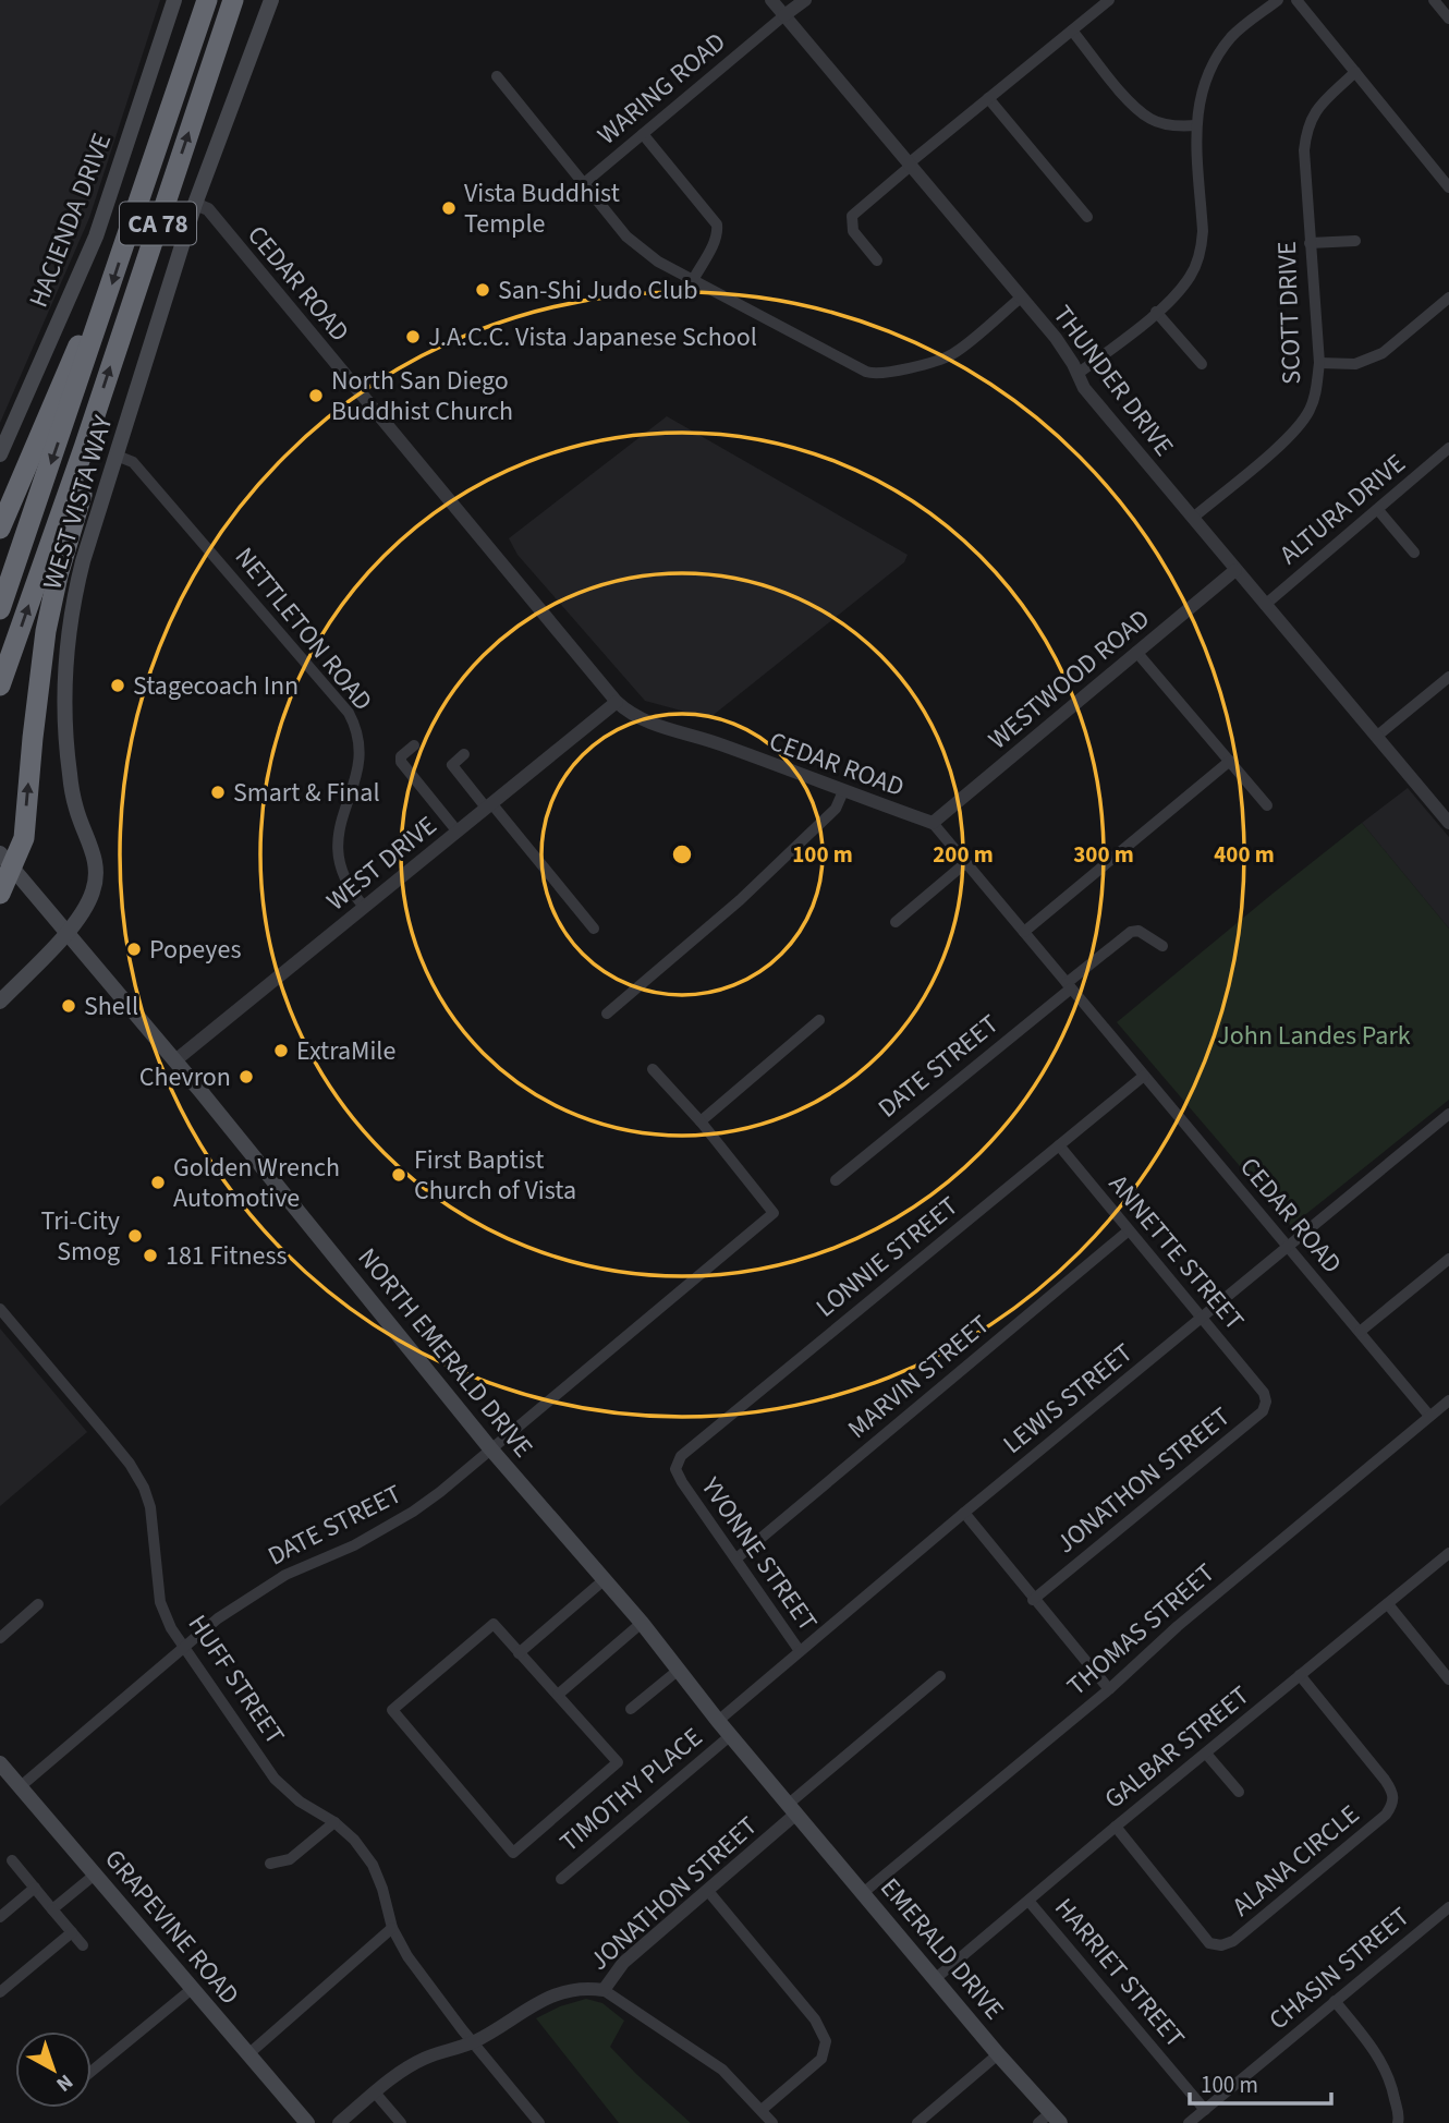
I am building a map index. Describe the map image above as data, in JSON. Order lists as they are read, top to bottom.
{
  "streets": {
    "highway": ["CA 78"],
    "main road": [
      "HACIENDA DRIVE",
      "WEST VISTA WAY",
      "NORTH EMERALD DRIVE",
      "GRAPEVINE ROAD",
      "EMERALD DRIVE"
    ],
    "street": [
      "WARING ROAD",
      "CEDAR ROAD",
      "SCOTT DRIVE",
      "THUNDER DRIVE",
      "ALTURA DRIVE",
      "NETTLETON ROAD",
      "WESTWOOD ROAD",
      "WEST DRIVE",
      "DATE STREET",
      "ANNETTE STREET",
      "LONNIE STREET",
      "MARVIN STREET",
      "LEWIS STREET",
      "JONATHON STREET",
      "YVONNE STREET",
      "THOMAS STREET",
      "HUFF STREET",
      "GALBAR STREET",
      "TIMOTHY PLACE",
      "ALANA CIRCLE",
      "CHASIN STREET",
      "HARRIET STREET"
    ]
  },
  "crossings": [
    ["WARING ROAD", "THUNDER DRIVE"],
    ["CEDAR ROAD", "WEST VISTA WAY"],
    ["CEDAR ROAD", "WESTWOOD ROAD"],
    ["CEDAR ROAD", "WEST DRIVE"],
    ["CEDAR ROAD", "DATE STREET"],
    ["CEDAR ROAD", "LONNIE STREET"],
    ["CEDAR ROAD", "LEWIS STREET"],
    ["CEDAR ROAD", "THOMAS STREET"],
    ["SCOTT DRIVE", "THUNDER DRIVE"],
    ["THUNDER DRIVE", "ALTURA DRIVE"],
    ["THUNDER DRIVE", "WESTWOOD ROAD"],
    ["WEST VISTA WAY", "NETTLETON ROAD"],
    ["WEST VISTA WAY", "NORTH EMERALD DRIVE"],
    ["NETTLETON ROAD", "WEST DRIVE"],
    ["WEST DRIVE", "NORTH EMERALD DRIVE"],
    ["DATE STREET", "NORTH EMERALD DRIVE"],
    ["DATE STREET", "HUFF STREET"],
    ["DATE STREET", "GRAPEVINE ROAD"],
    ["ANNETTE STREET", "LONNIE STREET"],
    ["ANNETTE STREET", "MARVIN STREET"],
    ["ANNETTE STREET", "LEWIS STREET"],
    ["ANNETTE STREET", "JONATHON STREET"],
    ["LONNIE STREET", "YVONNE STREET"],
    ["NORTH EMERALD DRIVE", "LEWIS STREET"],
    ["NORTH EMERALD DRIVE", "JONATHON STREET"],
    ["NORTH EMERALD DRIVE", "TIMOTHY PLACE"],
    ["NORTH EMERALD DRIVE", "EMERALD DRIVE"],
    ["MARVIN STREET", "YVONNE STREET"],
    ["LEWIS STREET", "YVONNE STREET"],
    ["JONATHON STREET", "HUFF STREET"],
    ["JONATHON STREET", "EMERALD DRIVE"],
    ["THOMAS STREET", "EMERALD DRIVE"],
    ["GALBAR STREET", "ALANA CIRCLE"],
    ["GALBAR STREET", "EMERALD DRIVE"],
    ["GALBAR STREET", "HARRIET STREET"],
    ["CHASIN STREET", "HARRIET STREET"]
  ],
  "parks": ["John Landes Park"],
  "places": [
    "Vista Buddhist Temple",
    "San-Shi Judo Club",
    "J.A.C.C. Vista Japanese School",
    "North San Diego Buddhist Church",
    "Stagecoach Inn",
    "Smart & Final",
    "Popeyes",
    "Shell",
    "ExtraMile",
    "Chevron",
    "First Baptist Church of Vista",
    "Golden Wrench Automotive",
    "Tri-City Smog",
    "181 Fitness"
  ],
  "scale_bar": "100 m",
  "north": "bottom right",
  "rings": [
    "100 m",
    "200 m",
    "300 m",
    "400 m"
  ]
}
